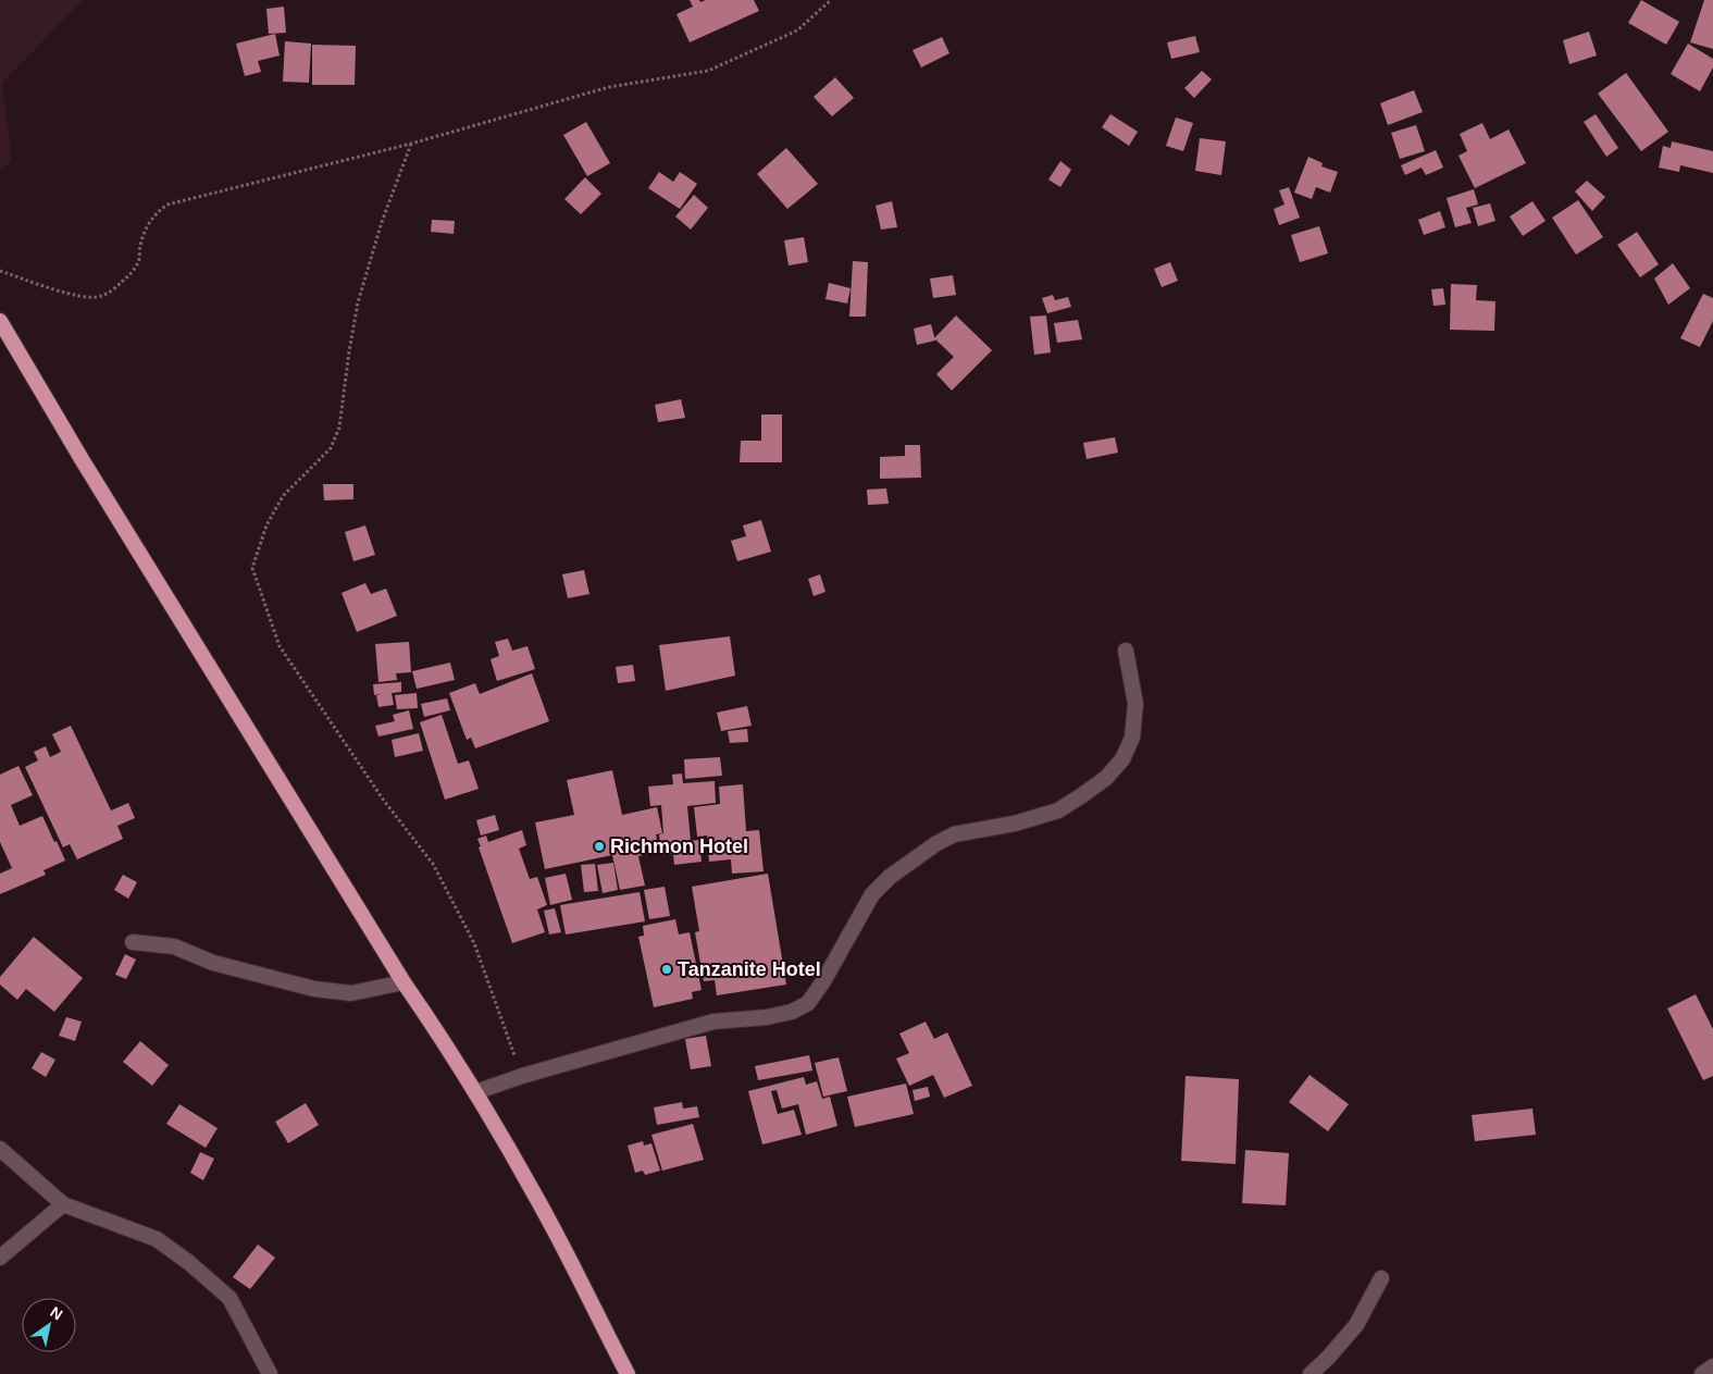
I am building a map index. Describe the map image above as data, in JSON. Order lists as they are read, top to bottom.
{
  "places": ["Richmon Hotel", "Tanzanite Hotel"],
  "north": "top right"
}
